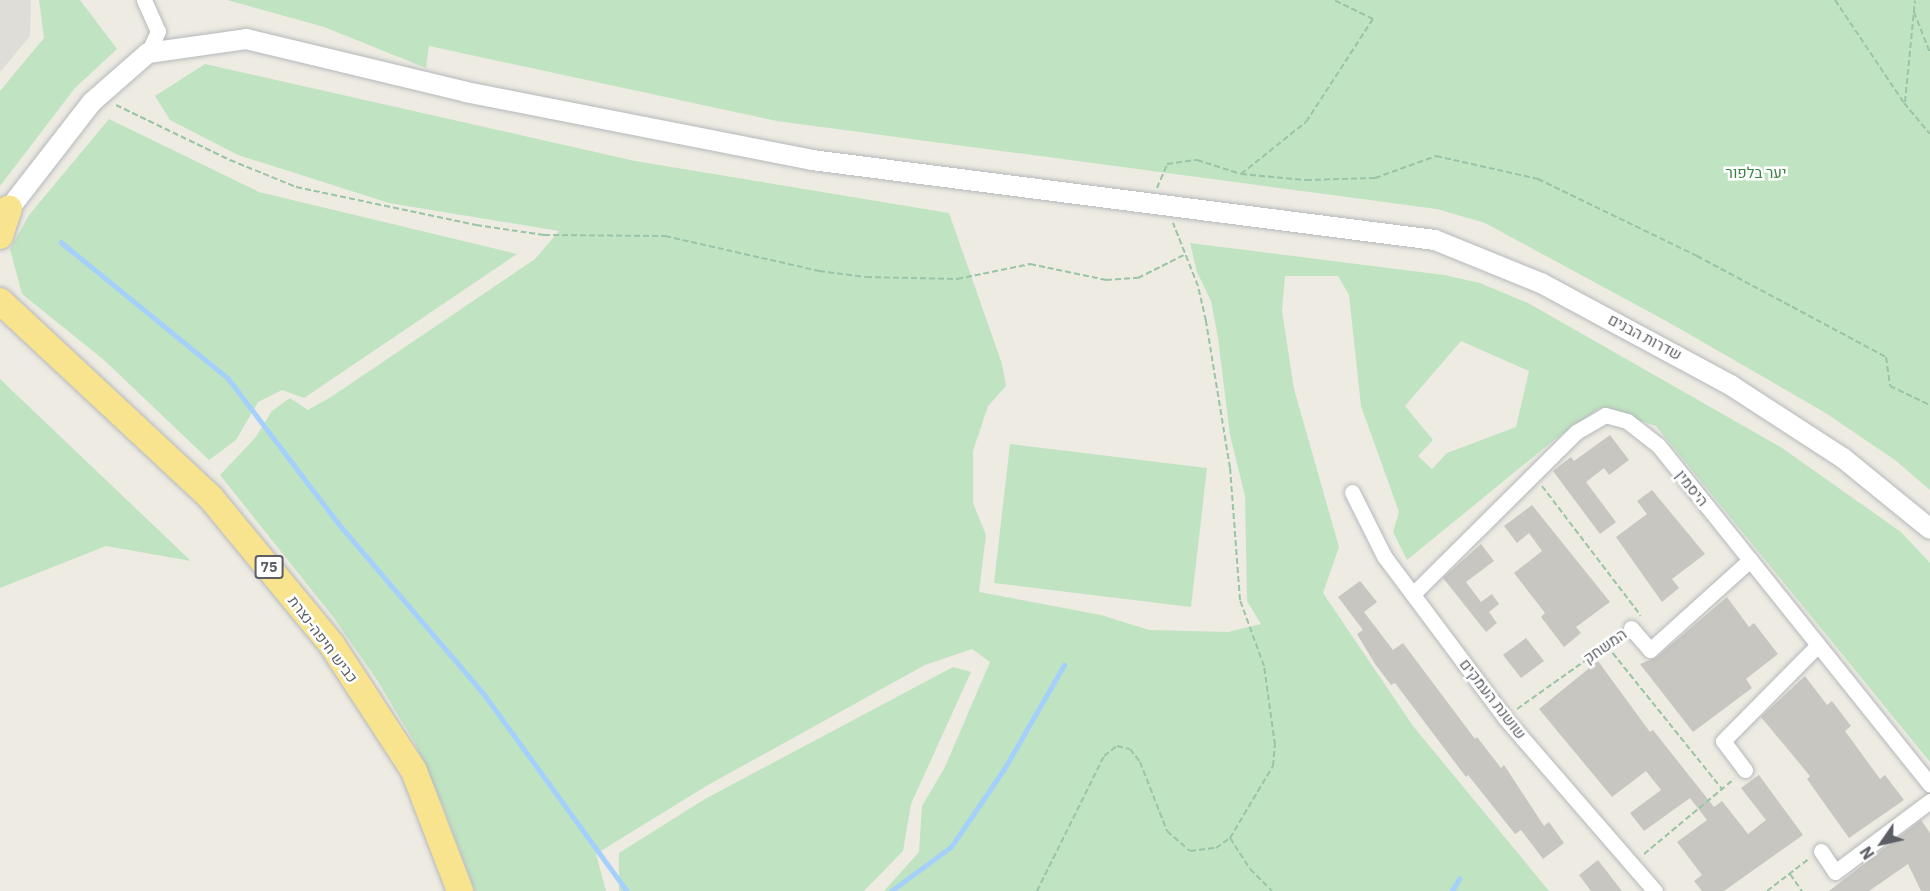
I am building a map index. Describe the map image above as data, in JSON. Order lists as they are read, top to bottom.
{
  "streets": {
    "highway": ["75", "כביש חיפה-נצרת"],
    "main road": ["שדרות הבנים"],
    "street": ["היסמין", "המשחק", "שושנת העמקים"]
  },
  "crossings": [
    ["היסמין", "המשחק"],
    ["היסמין", "שושנת העמקים"],
    ["המשחק", "שושנת העמקים"]
  ],
  "parks": ["יער בלפור"],
  "north": "bottom left"
}
